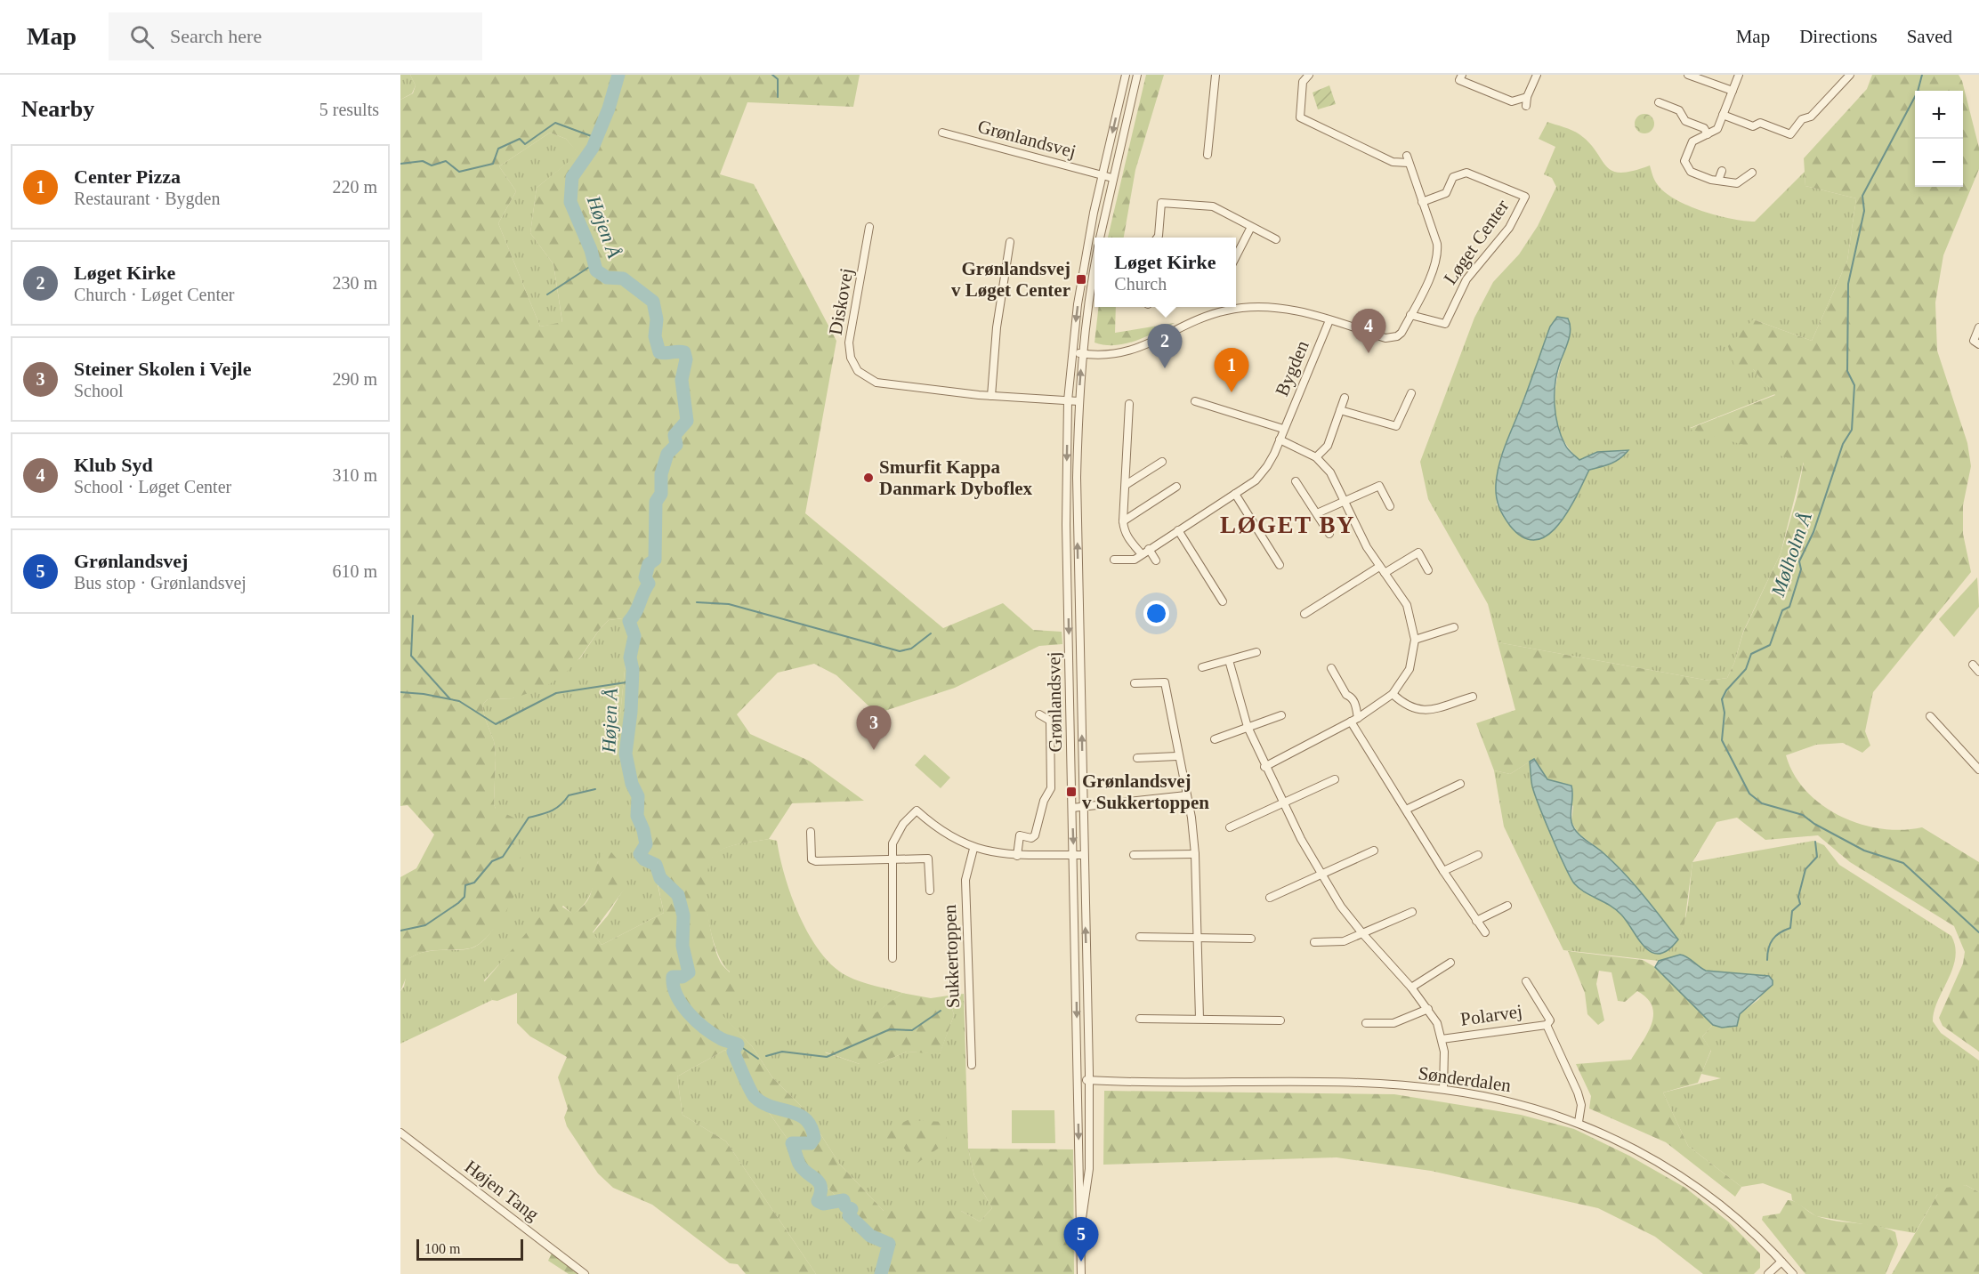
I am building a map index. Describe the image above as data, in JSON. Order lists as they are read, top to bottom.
{
  "streets": {
    "street": [
      "Grønlandsvej",
      "Løget Center",
      "Diskovej",
      "Bygden",
      "Sukkertoppen",
      "Polarvej",
      "Sønderdalen",
      "Højen Tang"
    ]
  },
  "crossings": [
    ["Grønlandsvej", "Løget Center"],
    ["Grønlandsvej", "Diskovej"],
    ["Grønlandsvej", "Sønderdalen"],
    ["Løget Center", "Bygden"],
    ["Polarvej", "Sønderdalen"]
  ],
  "districts": ["LØGET BY"],
  "water": ["Højen Å", "Mølholm Å"],
  "places": {
    "transit": ["Grønlandsvej v Løget Center", "Grønlandsvej v Sukkertoppen"],
    "other": ["Smurfit Kappa Danmark Dyboflex"]
  },
  "scale_bar": "100 m",
  "page": {
    "header": "Map",
    "search": "Search here",
    "nav": ["Map", "Directions", "Saved"],
    "heading": ["Nearby", "5 results"],
    "map_buttons": ["+", "−"],
    "list": [
      {
        "mark": "1",
        "name": "Center Pizza",
        "note": "Restaurant · Bygden",
        "value": "220 m"
      },
      {
        "mark": "2",
        "name": "Løget Kirke",
        "note": "Church · Løget Center",
        "value": "230 m"
      },
      {
        "mark": "3",
        "name": "Steiner Skolen i Vejle",
        "note": "School",
        "value": "290 m"
      },
      {
        "mark": "4",
        "name": "Klub Syd",
        "note": "School · Løget Center",
        "value": "310 m"
      },
      {
        "mark": "5",
        "name": "Grønlandsvej",
        "note": "Bus stop · Grønlandsvej",
        "value": "610 m"
      }
    ],
    "popup": ["Løget Kirke", "Church"],
    "pins": [
      "4",
      "2",
      "1",
      "3",
      "5"
    ],
    "scale": "100 m"
  }
}
